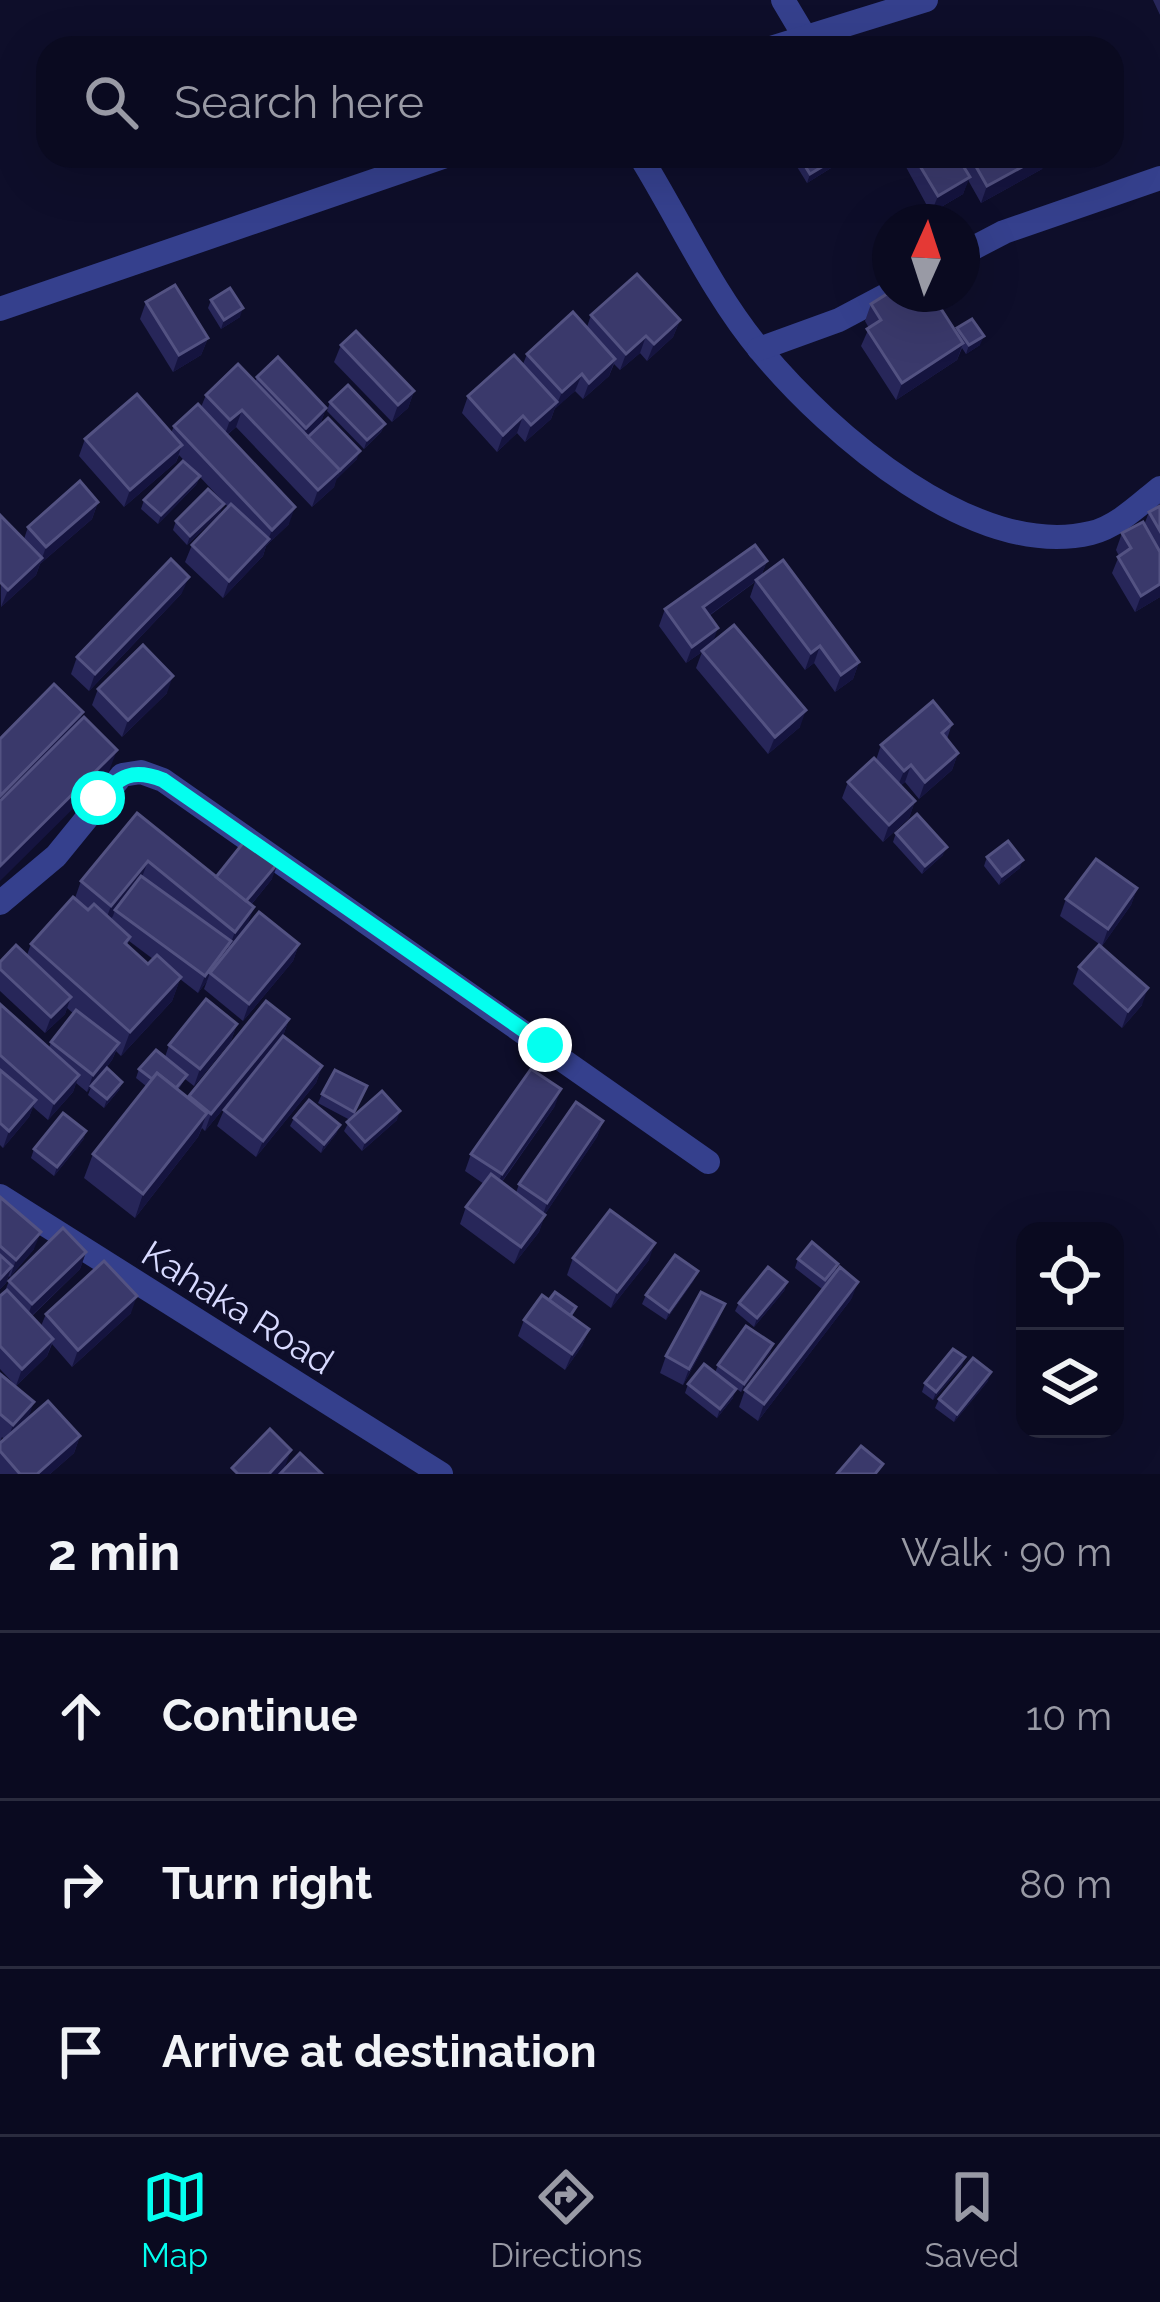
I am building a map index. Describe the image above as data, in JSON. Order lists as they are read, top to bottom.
{
  "streets": {
    "street": ["Kahaka Road"]
  },
  "north": "top",
  "page": {
    "search": "Search here",
    "heading": ["2 min", "Walk · 90 m"],
    "list": [
      ["Continue", "10 m"],
      ["Turn right", "80 m"],
      "Arrive at destination"
    ],
    "nav": ["Map", "Directions", "Saved"]
  }
}
